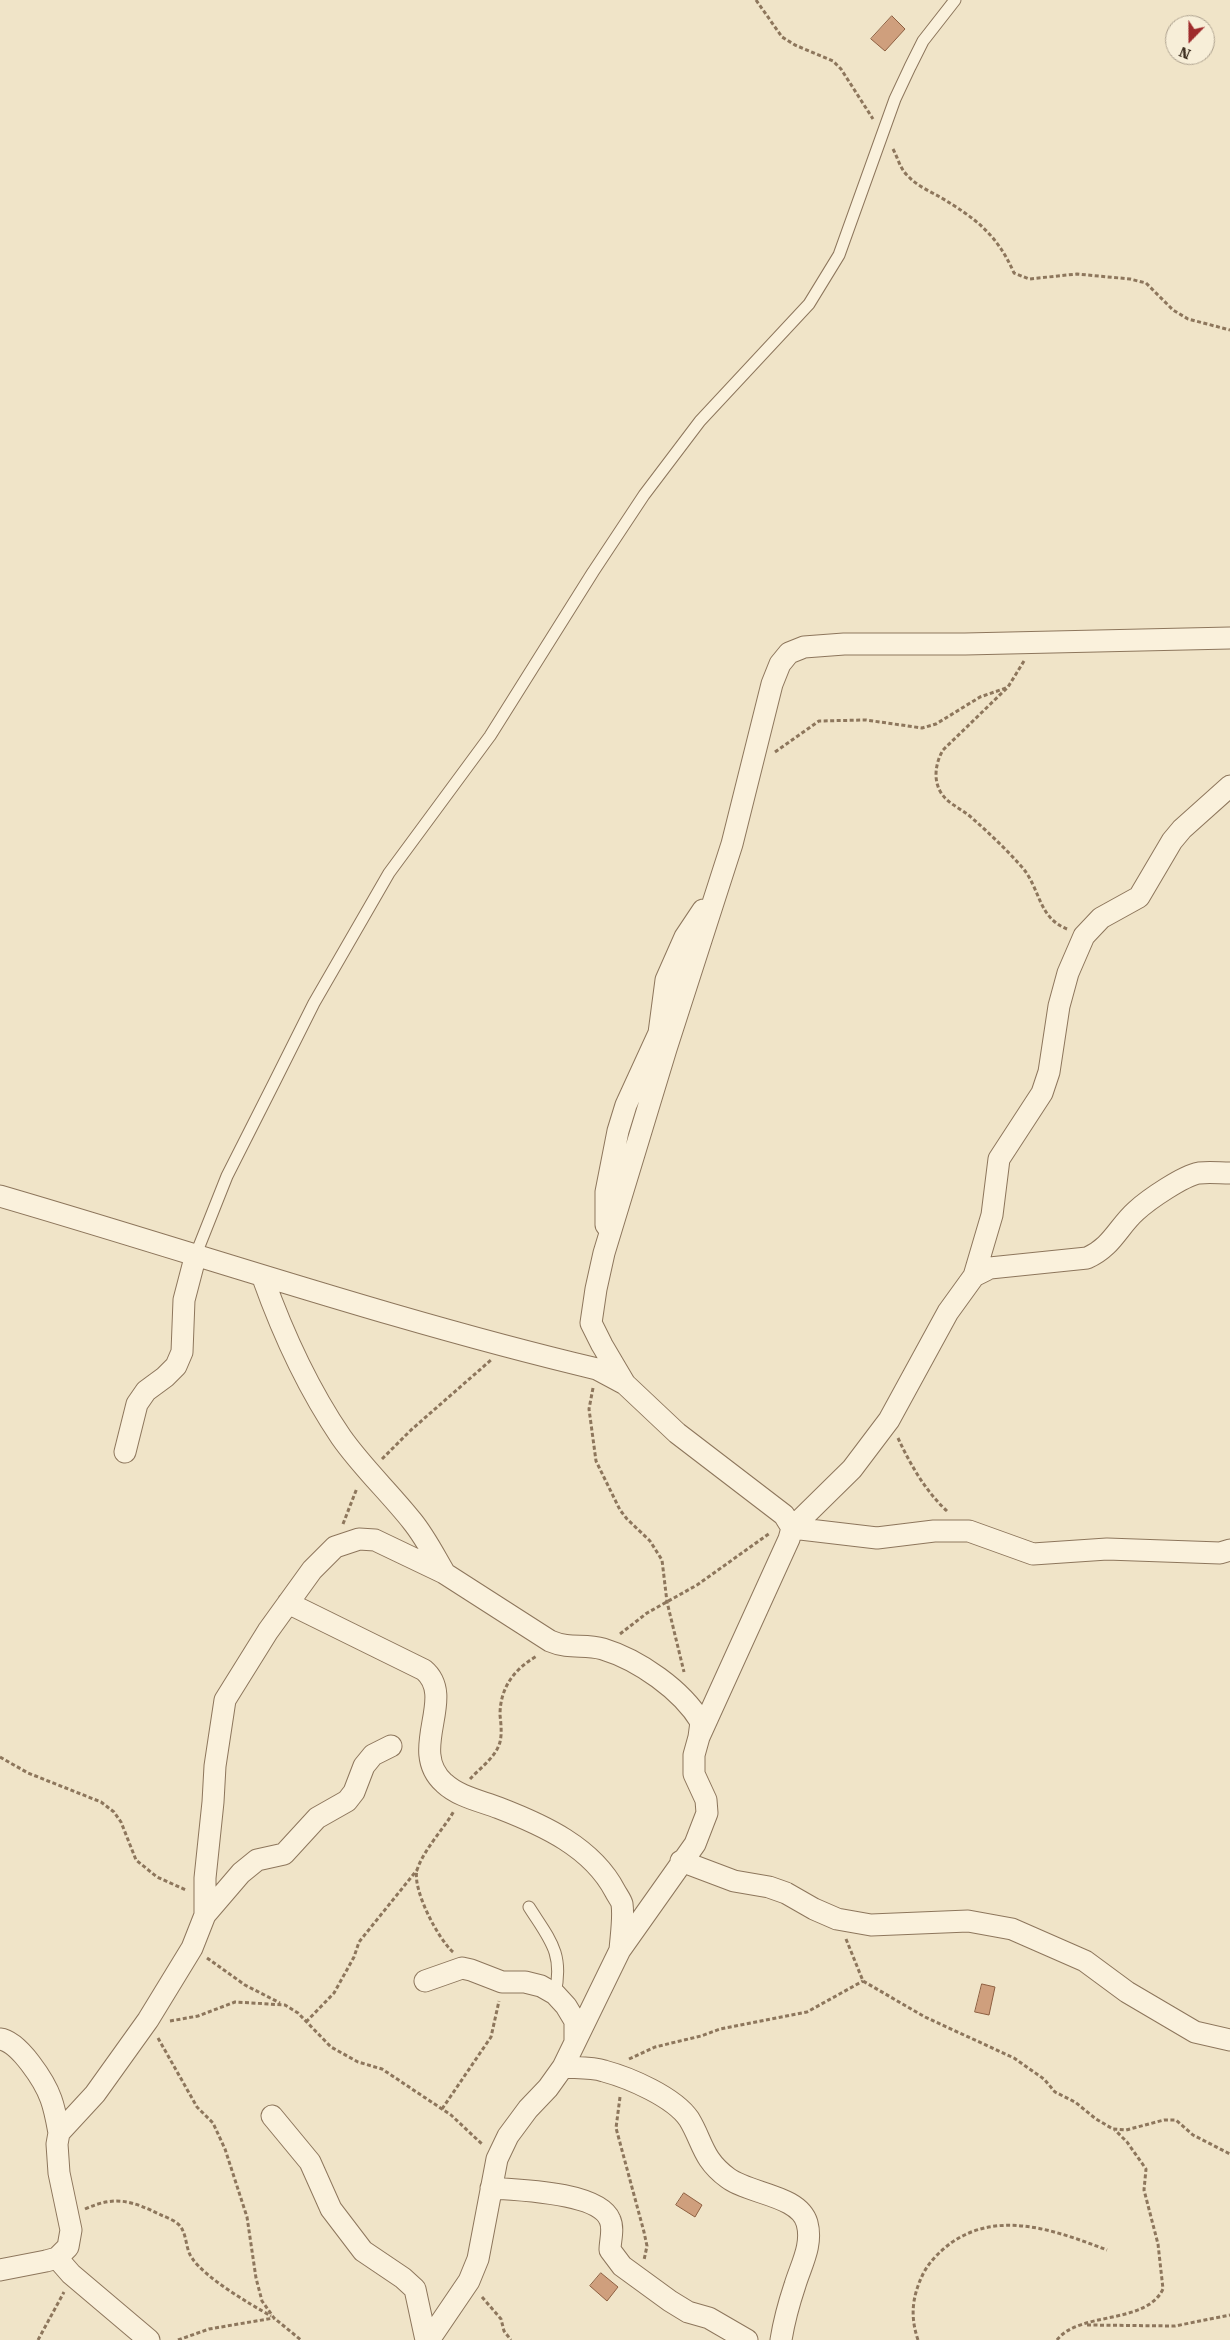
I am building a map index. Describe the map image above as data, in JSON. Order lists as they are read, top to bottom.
{
  "north": "bottom"
}
